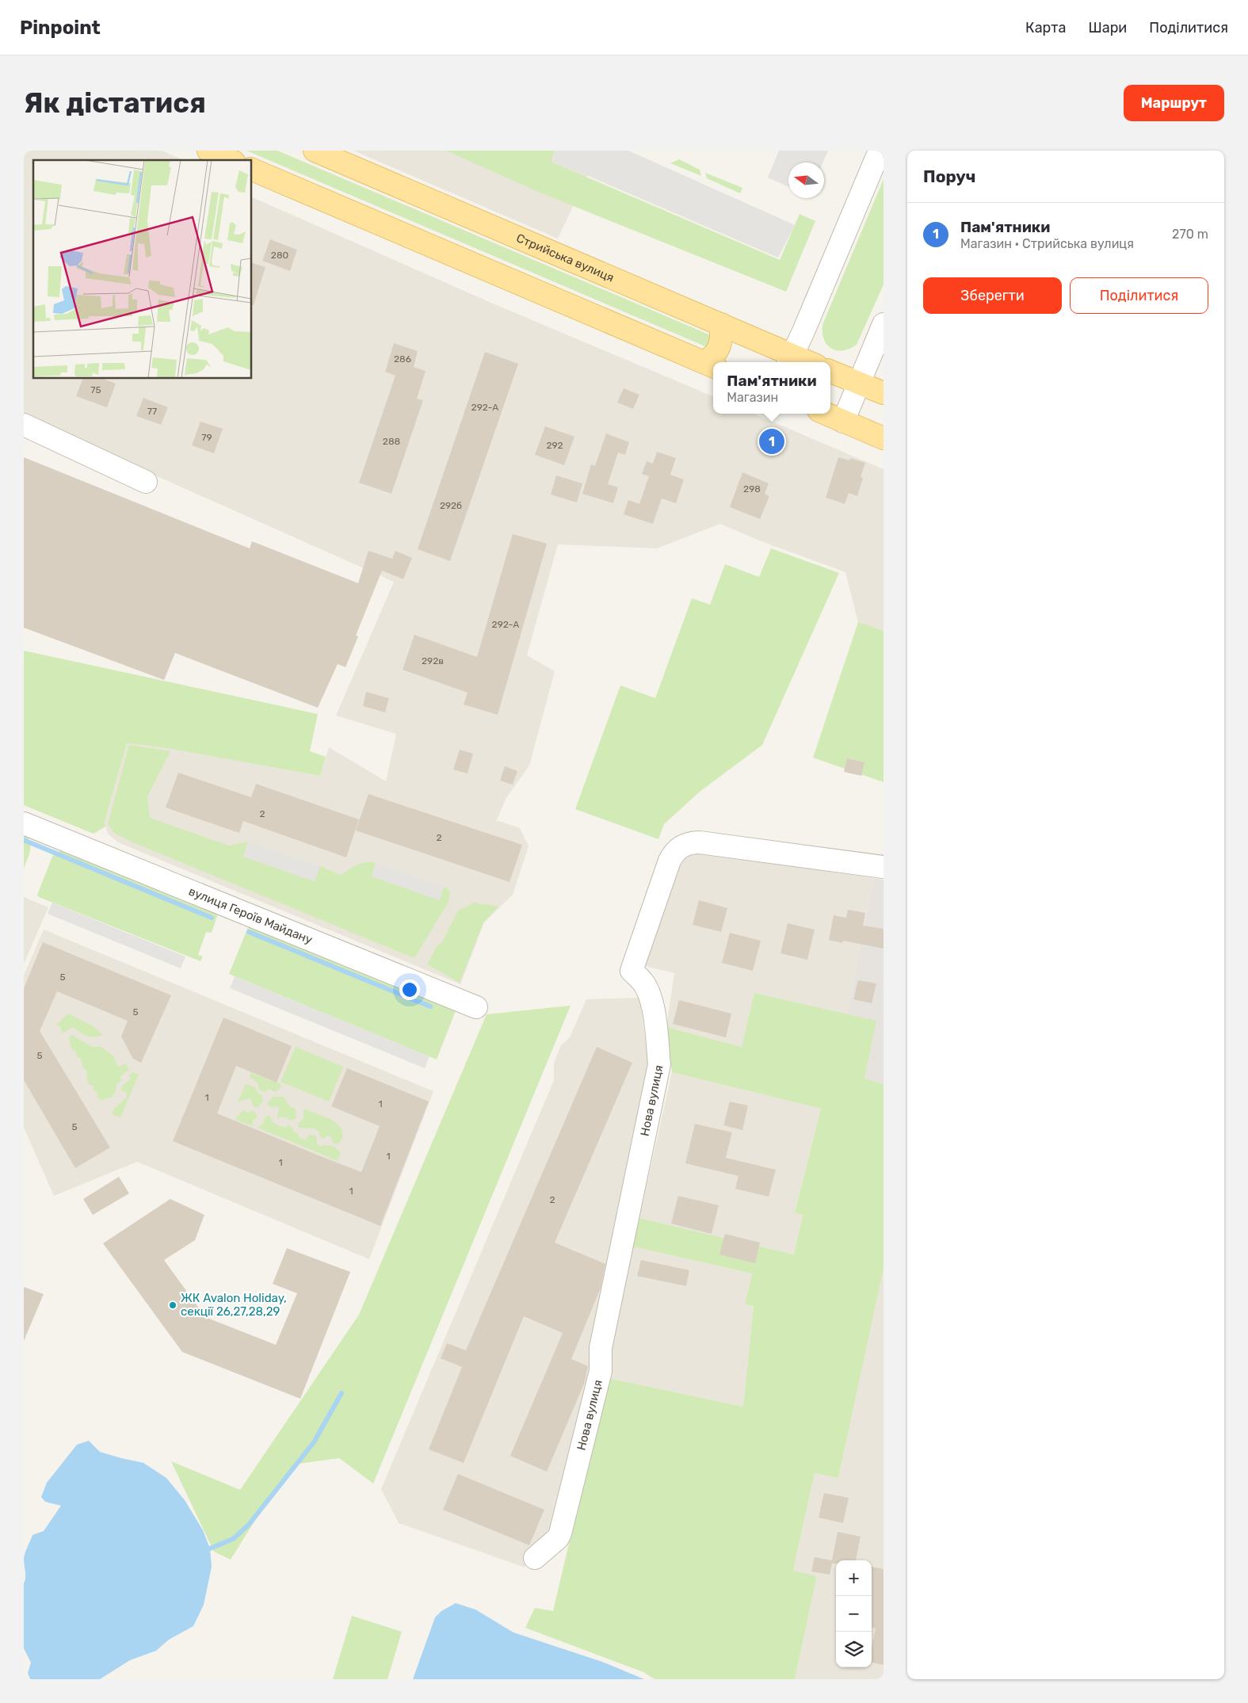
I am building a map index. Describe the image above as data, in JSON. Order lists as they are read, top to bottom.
{
  "streets": {
    "main road": ["Стрийська вулиця"],
    "street": ["вулиця Героїв Майдану", "Нова вулиця"]
  },
  "places": ["ЖК Avalon Holiday, секції 26,27,28,29"],
  "house_numbers": [
    "280",
    "286",
    "75",
    "292-А",
    "77",
    "79",
    "288",
    "292",
    "298",
    "292б",
    "292-А",
    "292в",
    "2",
    "2",
    "5",
    "5",
    "5",
    "1",
    "1",
    "5",
    "1",
    "1",
    "1",
    "2"
  ],
  "north": "left",
  "page": {
    "header": "Pinpoint",
    "nav": ["Карта", "Шари", "Поділитися"],
    "buttons": [
      "Маршрут",
      ["Зберегти", "Поділитися"]
    ],
    "title": "Як дістатися",
    "heading": "Поруч",
    "list": [
      {
        "mark": "1",
        "name": "Пам'ятники",
        "note": "Магазин · Стрийська вулиця",
        "value": "270 m"
      }
    ],
    "popup": ["Пам'ятники", "Магазин"],
    "pins": "1",
    "map_buttons": ["+", "−"]
  }
}
